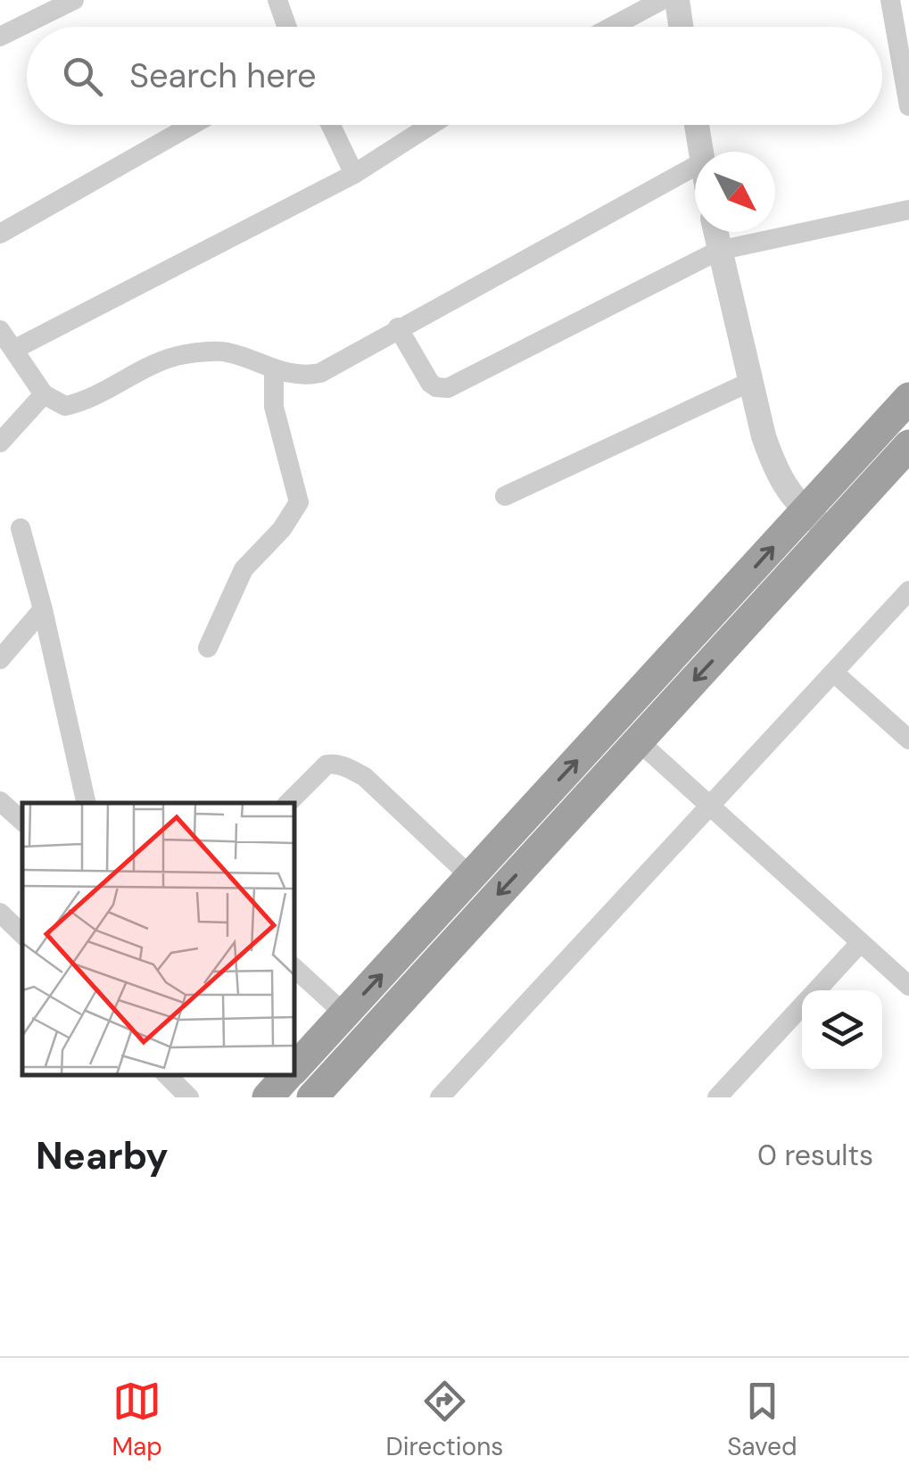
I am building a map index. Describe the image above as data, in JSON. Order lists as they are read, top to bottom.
{
  "north": "bottom right",
  "page": {
    "search": "Search here",
    "heading": ["Nearby", "0 results"],
    "nav": ["Map", "Directions", "Saved"]
  }
}
